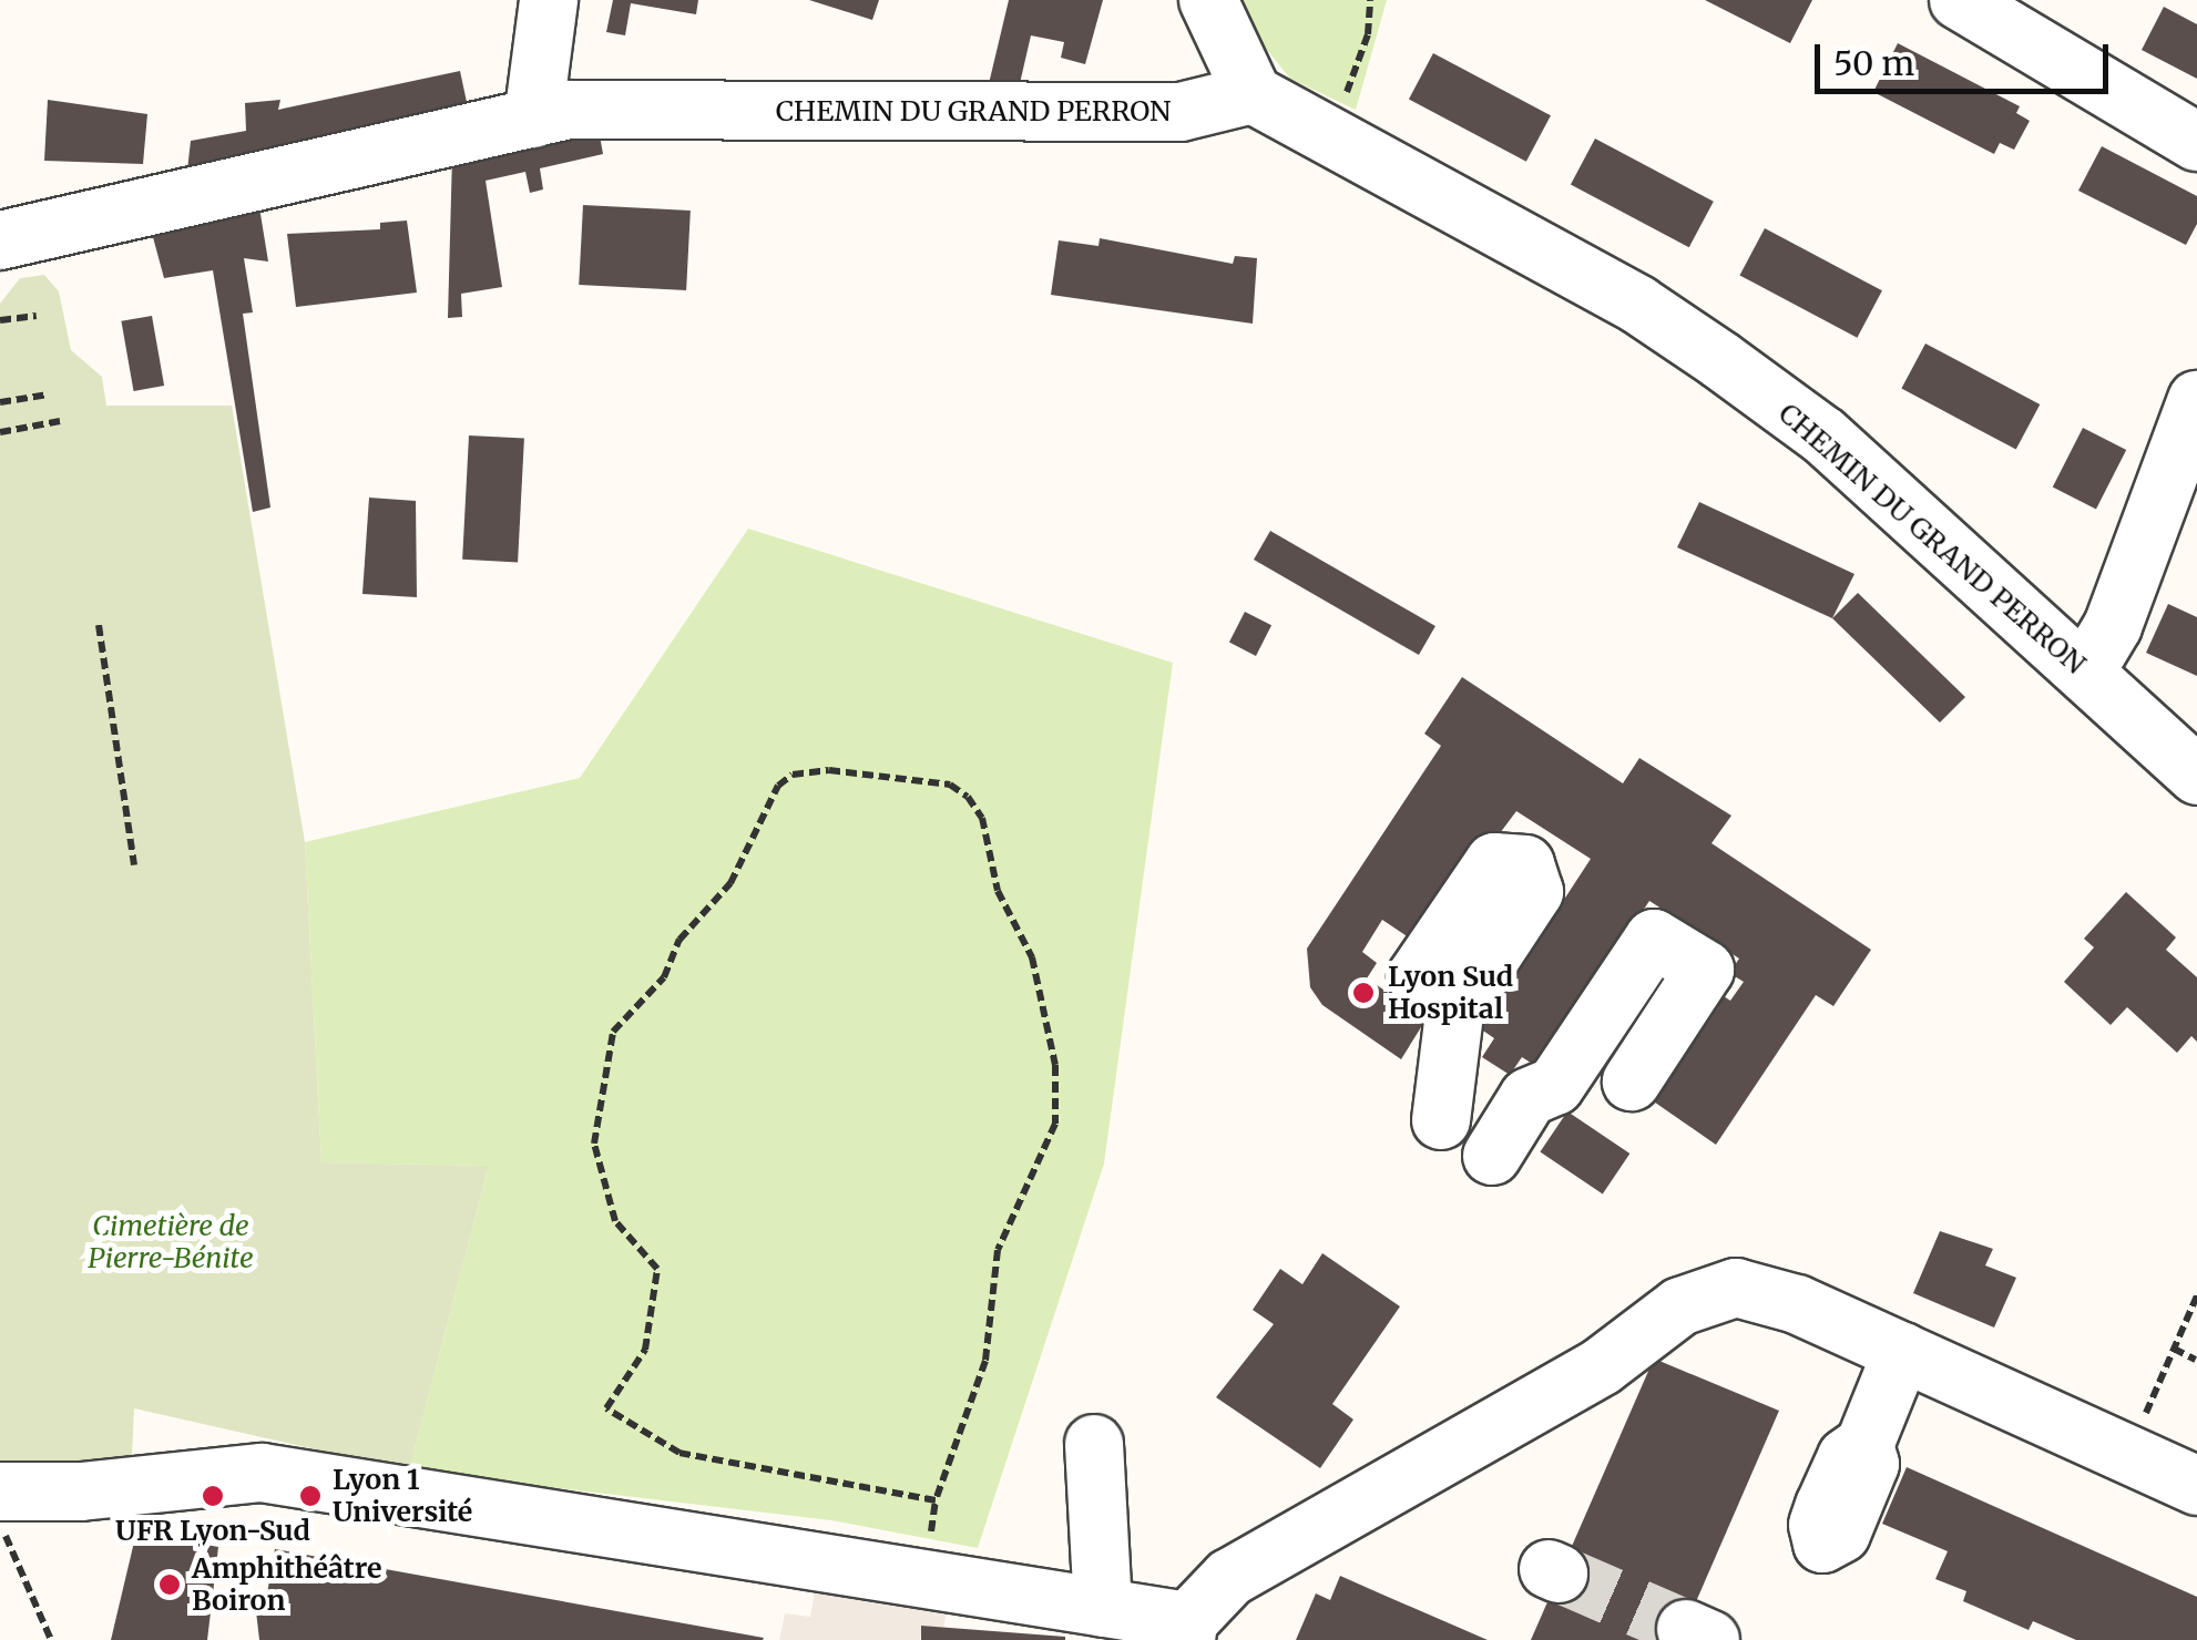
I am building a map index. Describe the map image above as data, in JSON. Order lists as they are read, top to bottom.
{
  "streets": {
    "street": ["CHEMIN DU GRAND PERRON"]
  },
  "parks": ["Cimetière de Pierre-Bénite"],
  "places": [
    "Lyon Sud Hospital",
    "UFR Lyon-Sud",
    "Lyon 1 Université",
    "Amphithéâtre Boiron"
  ],
  "scale_bar": "50 m"
}
